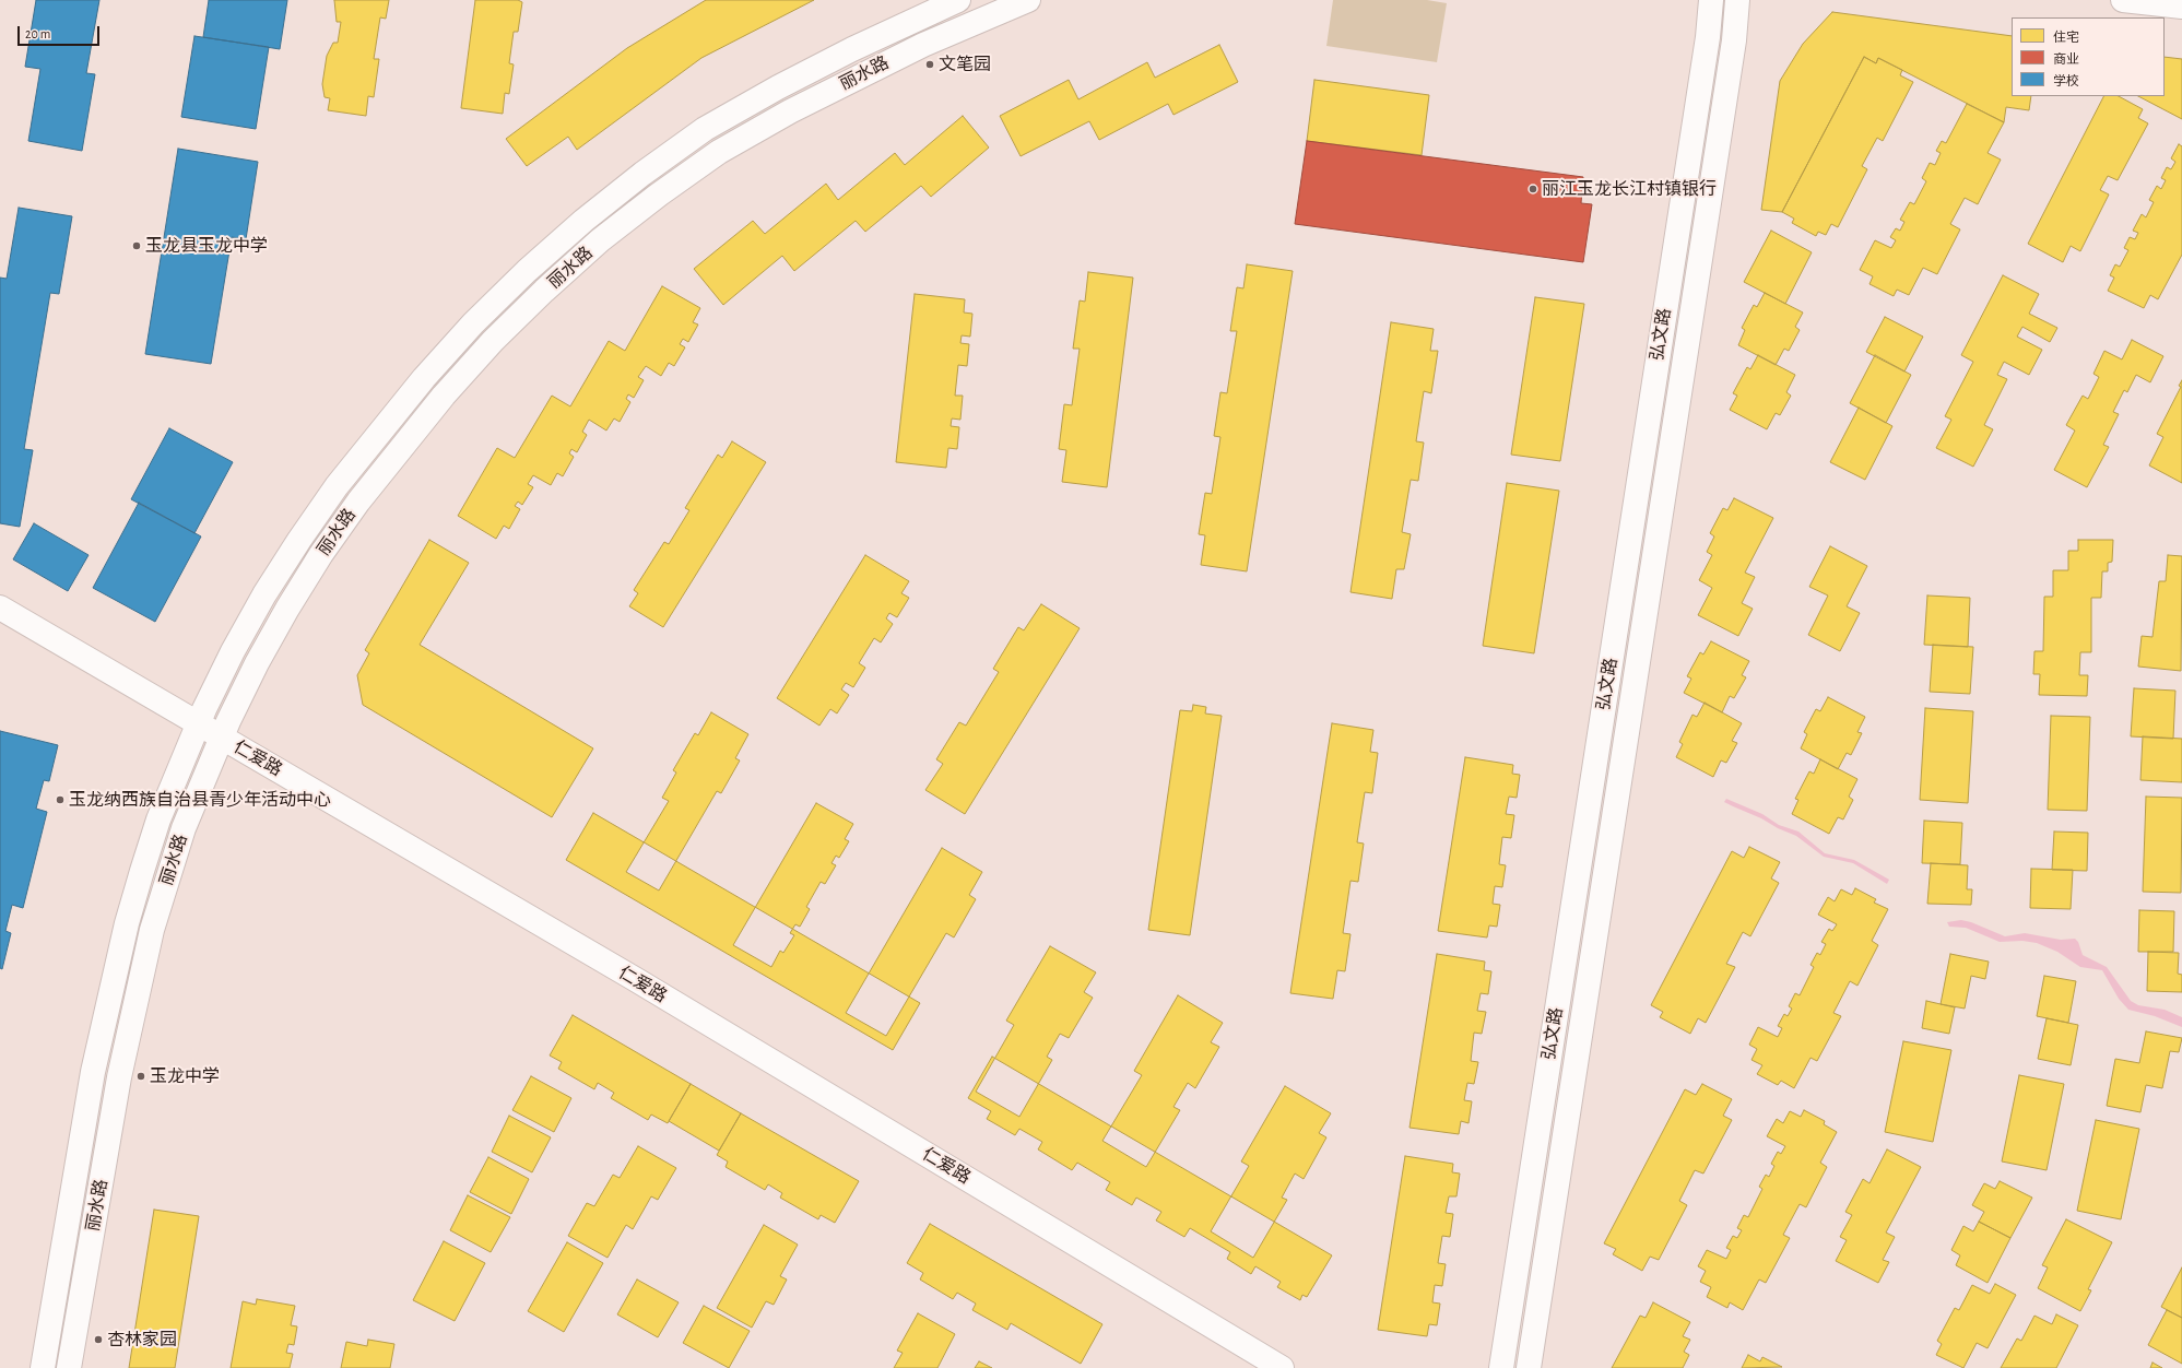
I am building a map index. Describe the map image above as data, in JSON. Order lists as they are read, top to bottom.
{
  "streets": {
    "street": ["丽水路", "弘文路", "仁爱路"]
  },
  "crossings": [
    ["丽水路", "仁爱路"]
  ],
  "places": [
    "文笔园",
    "丽江玉龙长江村镇银行",
    "玉龙县玉龙中学",
    "玉龙纳西族自治县青少年活动中心",
    "玉龙中学",
    "杏林家园"
  ],
  "legend": ["住宅", "商业", "学校"],
  "scale_bar": "20 m"
}
